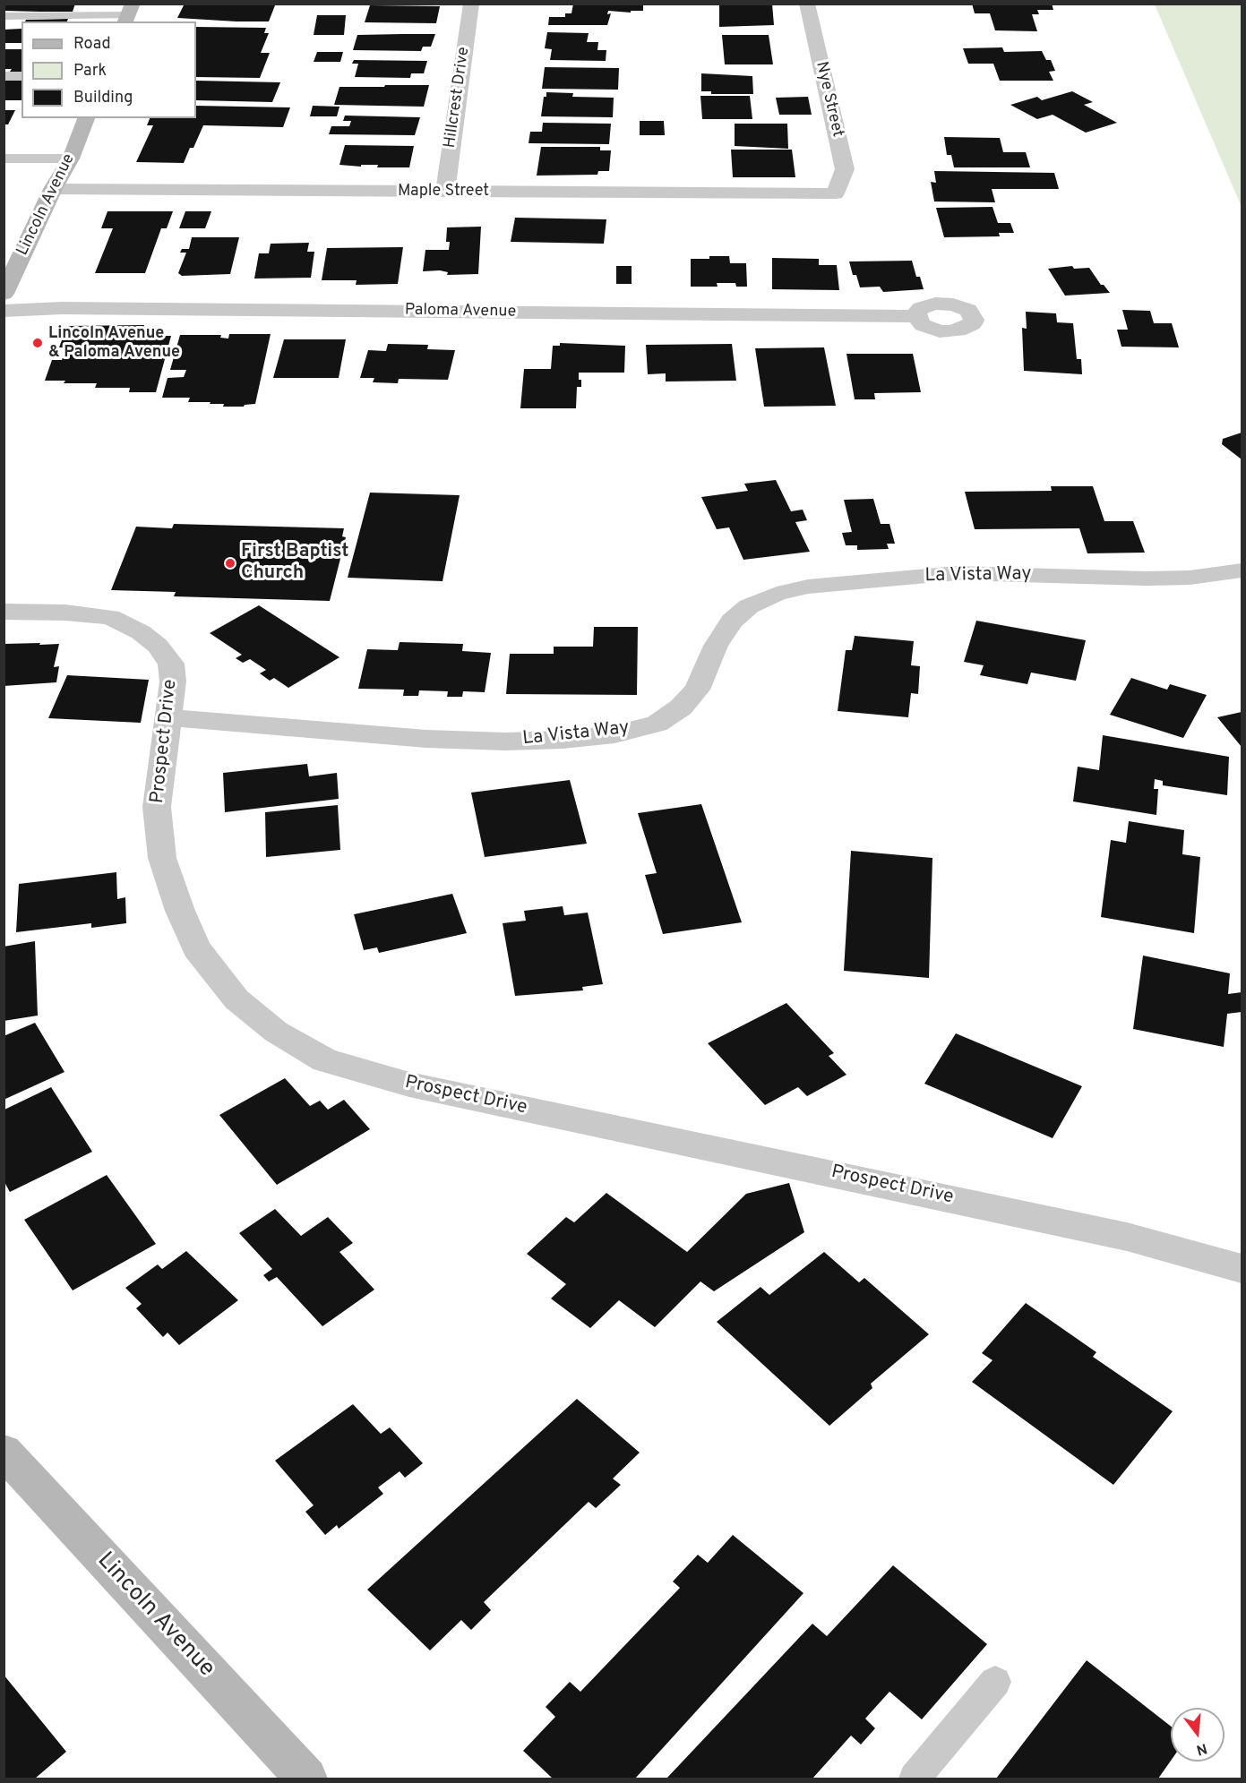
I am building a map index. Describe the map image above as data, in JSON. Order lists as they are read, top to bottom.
{
  "streets": {
    "main road": ["Lincoln Avenue"],
    "street": [
      "Hillcrest Drive",
      "Nye Street",
      "Maple Street",
      "Paloma Avenue",
      "La Vista Way",
      "Prospect Drive"
    ]
  },
  "crossings": [
    ["Hillcrest Drive", "Maple Street"],
    ["Nye Street", "Maple Street"],
    ["Maple Street", "Lincoln Avenue"],
    ["La Vista Way", "Prospect Drive"]
  ],
  "places": ["Lincoln Avenue & Paloma Avenue", "First Baptist Church"],
  "legend": ["Road", "Park", "Building"],
  "north": "bottom"
}
